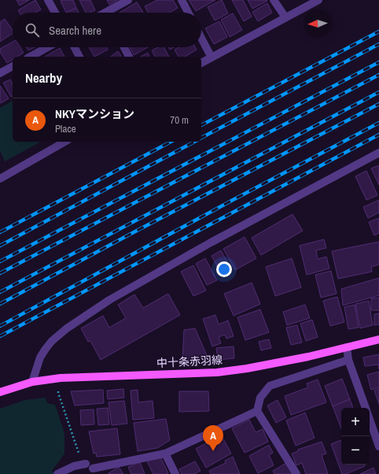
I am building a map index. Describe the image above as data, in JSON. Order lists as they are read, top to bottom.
{
  "streets": {
    "main road": ["中十条赤羽線"]
  },
  "north": "left",
  "page": {
    "search": "Search here",
    "heading": "Nearby",
    "list": [
      {
        "mark": "A",
        "name": "NKYマンション",
        "note": "Place",
        "value": "70 m"
      }
    ],
    "map_buttons": ["+", "−"],
    "pins": "A"
  }
}
